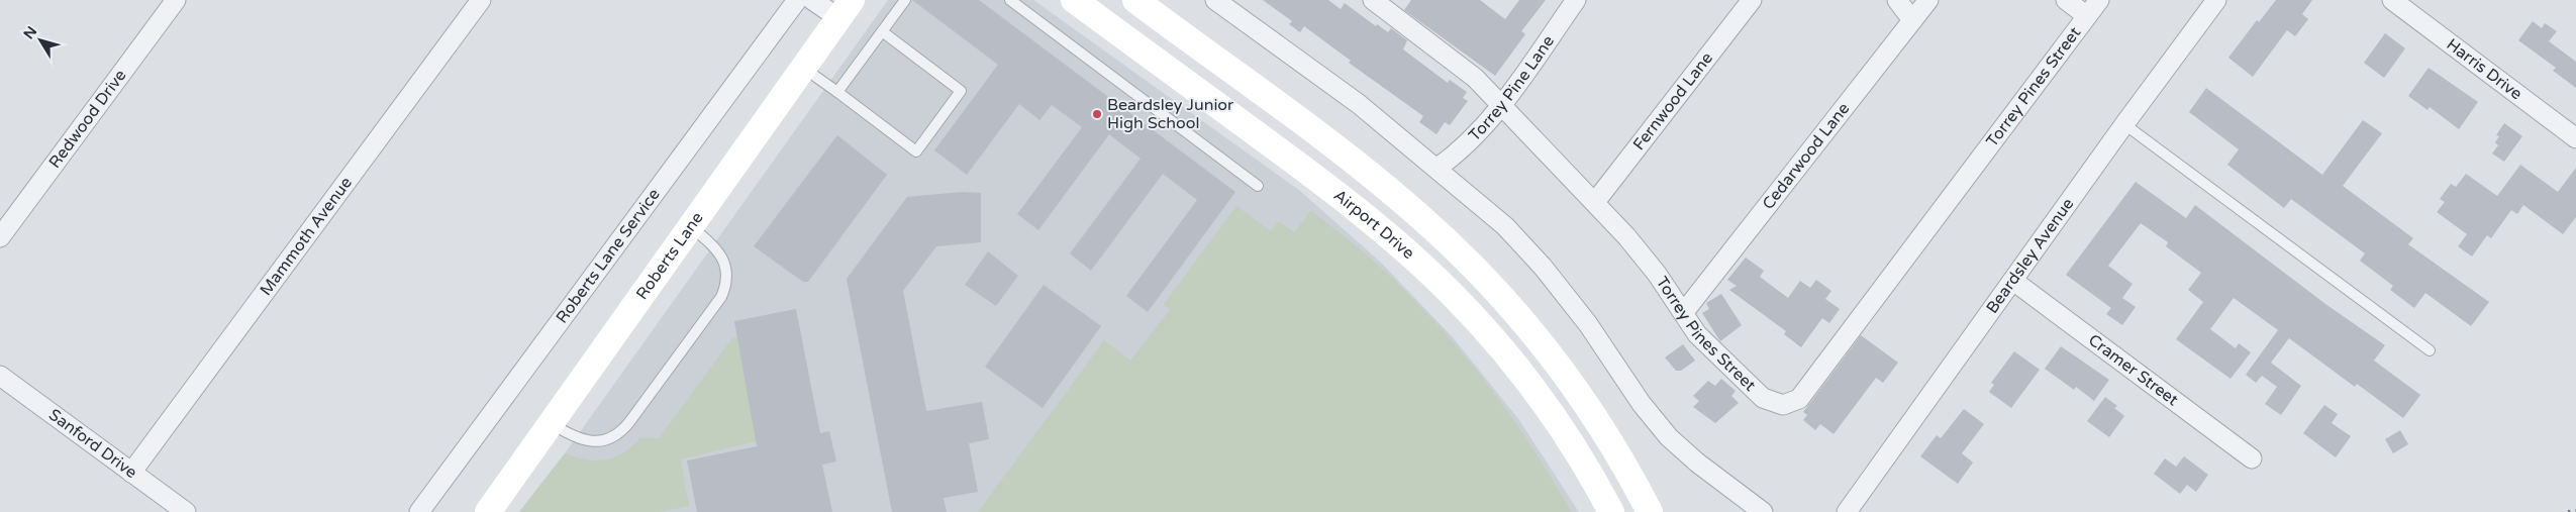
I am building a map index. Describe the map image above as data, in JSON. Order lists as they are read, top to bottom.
{
  "streets": {
    "main road": ["Airport Drive", "Roberts Lane"],
    "street": [
      "Harris Drive",
      "Torrey Pine Lane",
      "Torrey Pines Street",
      "Fernwood Lane",
      "Redwood Drive",
      "Cedarwood Lane",
      "Mammoth Avenue",
      "Beardsley Avenue",
      "Roberts Lane Service",
      "Cramer Street",
      "Sanford Drive"
    ]
  },
  "crossings": [
    ["Torrey Pine Lane", "Torrey Pines Street"],
    ["Torrey Pines Street", "Fernwood Lane"],
    ["Torrey Pines Street", "Cedarwood Lane"],
    ["Mammoth Avenue", "Sanford Drive"],
    ["Beardsley Avenue", "Cramer Street"]
  ],
  "places": ["Beardsley Junior High School"],
  "north": "top left"
}
